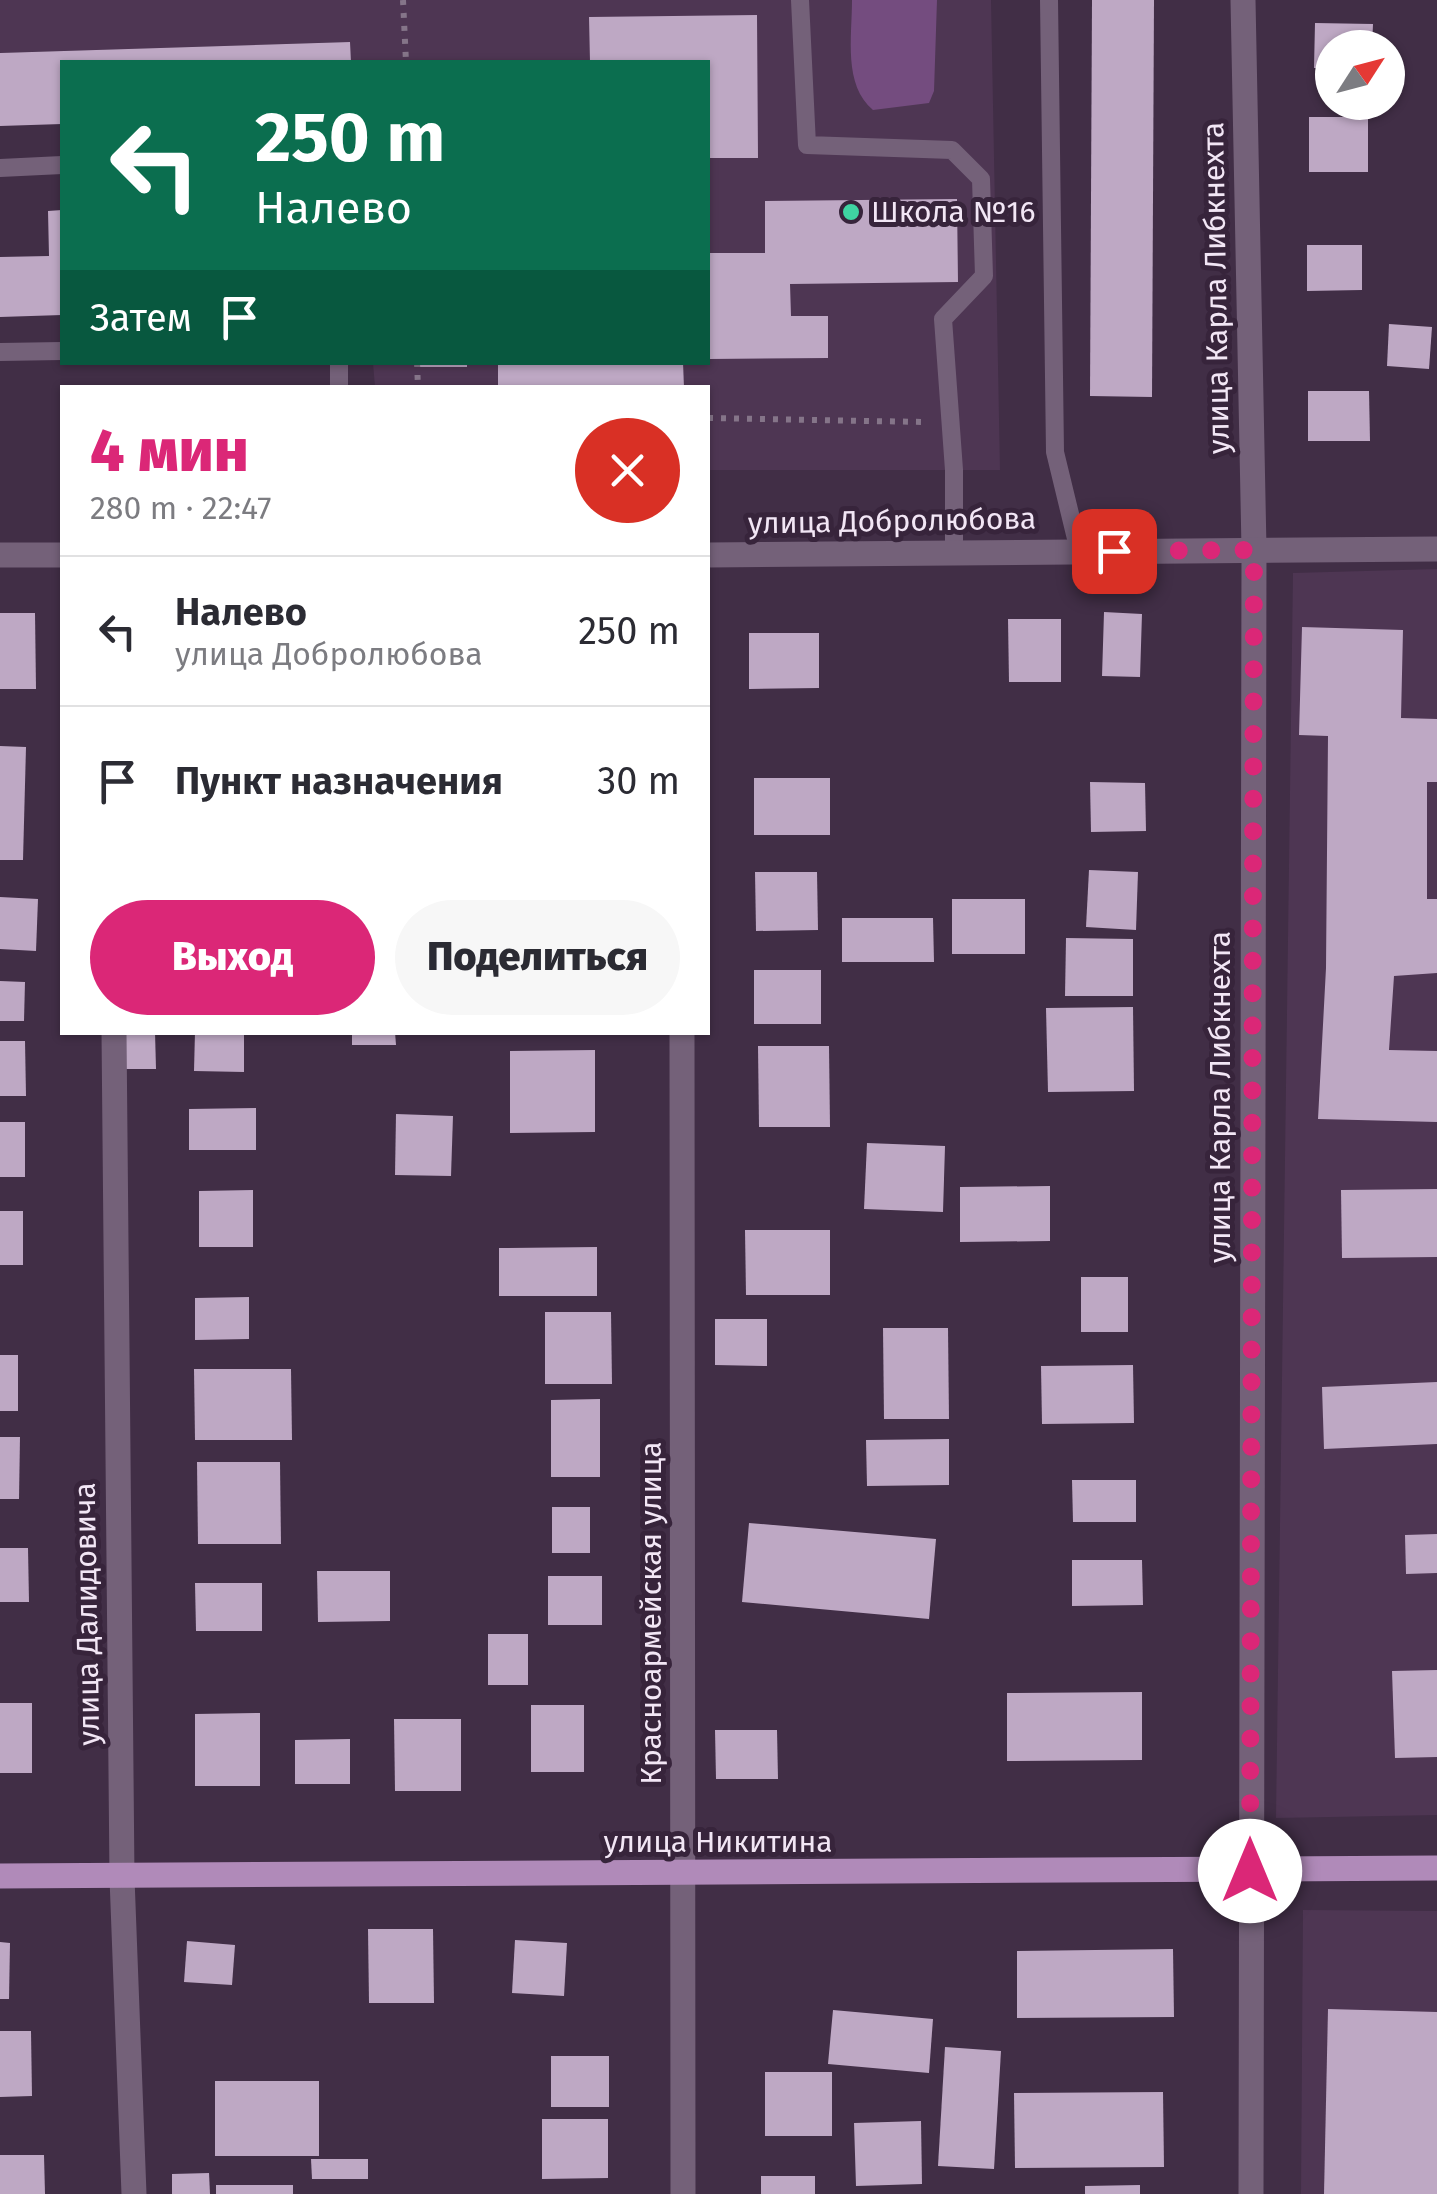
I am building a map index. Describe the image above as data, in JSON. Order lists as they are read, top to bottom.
{
  "streets": {
    "main road": ["улица Никитина"],
    "street": [
      "улица Карла Либкнехта",
      "улица Добролюбова",
      "Красноармейская улица",
      "улица Далидовича"
    ]
  },
  "crossings": [
    ["улица Карла Либкнехта", "улица Добролюбова"],
    ["улица Карла Либкнехта", "улица Никитина"],
    ["Красноармейская улица", "улица Никитина"],
    ["улица Далидовича", "улица Никитина"]
  ],
  "places": ["Школа №16"],
  "north": "top right",
  "page": {
    "turn": ["250 m", "Налево"],
    "then": "Затем",
    "heading": ["4 мин", "280 m · 22:47"],
    "list": [
      {
        "name": "Налево",
        "note": "улица Добролюбова",
        "value": "250 m"
      },
      {
        "name": "Пункт назначения",
        "value": "30 m"
      }
    ],
    "buttons": ["Выход", "Поделиться"]
  }
}
